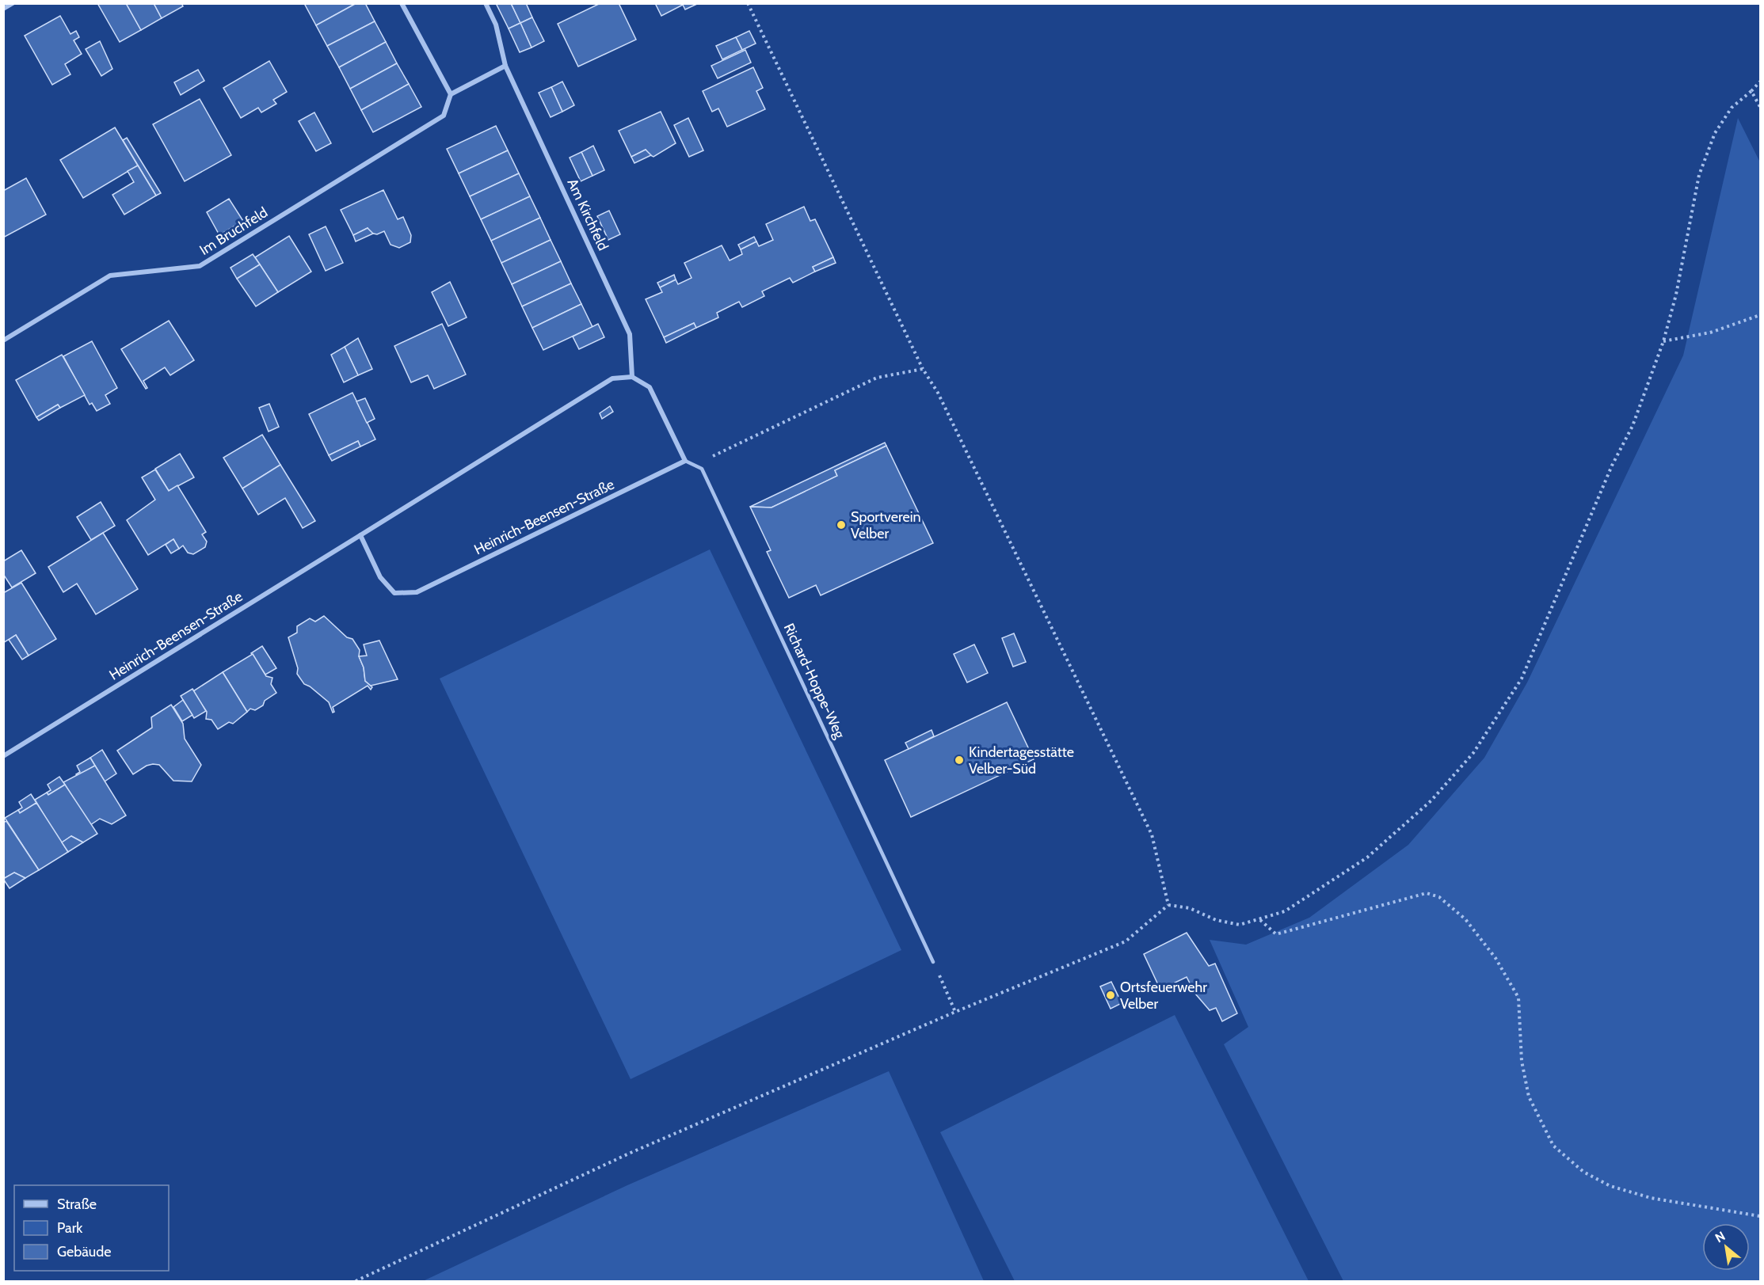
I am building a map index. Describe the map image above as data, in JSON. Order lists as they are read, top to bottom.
{
  "streets": {
    "street": [
      "Am Kirchfeld",
      "Im Bruchfeld",
      "Heinrich-Beensen-Straße",
      "Richard-Hoppe-Weg"
    ]
  },
  "crossings": [
    ["Am Kirchfeld", "Heinrich-Beensen-Straße"],
    ["Am Kirchfeld", "Richard-Hoppe-Weg"],
    ["Heinrich-Beensen-Straße", "Richard-Hoppe-Weg"]
  ],
  "places": ["Sportverein Velber", "Kindertagesstätte Velber-Süd", "Ortsfeuerwehr Velber"],
  "legend": ["Straße", "Park", "Gebäude"],
  "north": "top left"
}
